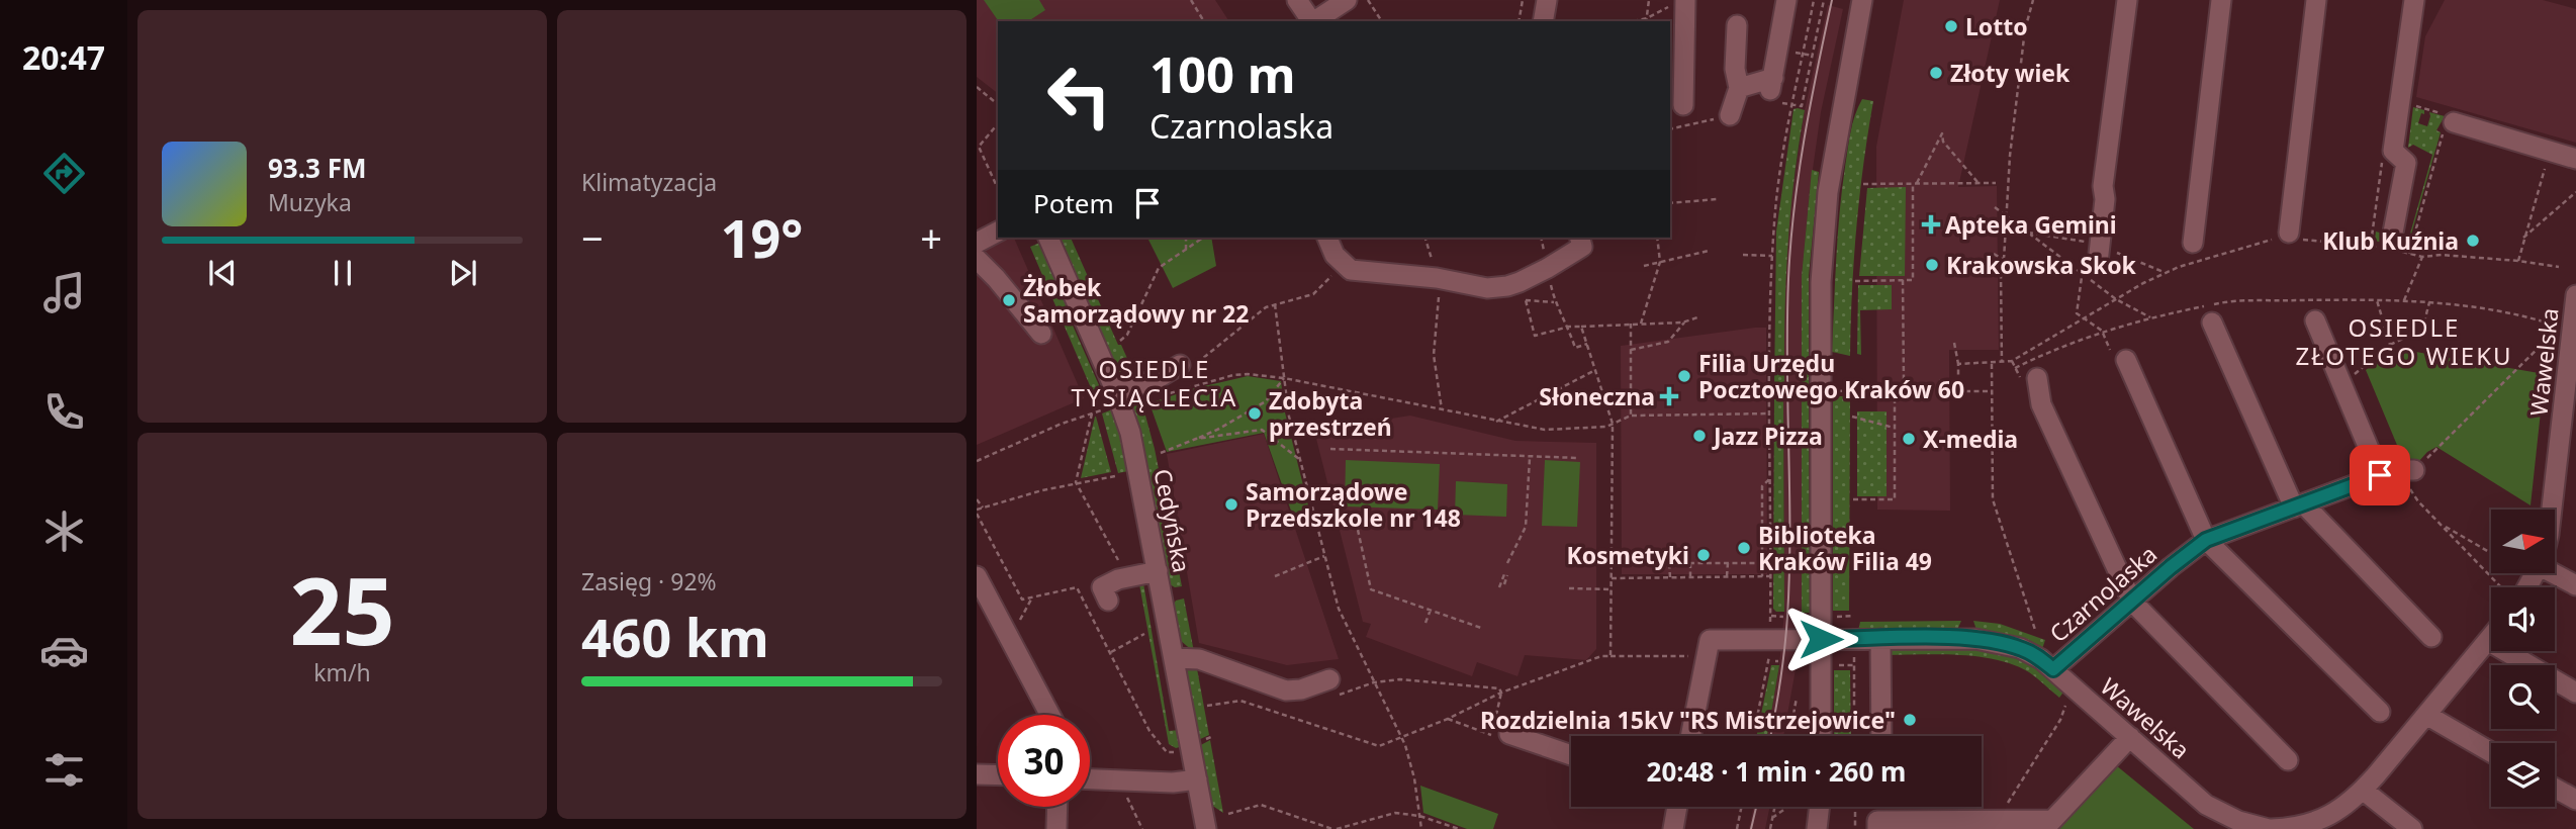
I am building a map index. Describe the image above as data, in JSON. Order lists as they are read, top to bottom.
{
  "streets": {
    "street": ["Wawelska", "Cedyńska", "Czarnolaska"]
  },
  "crossings": [
    ["Wawelska", "Czarnolaska"]
  ],
  "districts": ["OSIEDLE ZŁOTEGO WIEKU", "OSIEDLE TYSIĄCLECIA"],
  "places": {
    "other": [
      "Lotto",
      "Złoty wiek",
      "Klub Kuźnia",
      "Krakowska Skok",
      "Żłobek Samorządowy nr 22",
      "Filia Urzędu Pocztowego Kraków 60",
      "Zdobyta przestrzeń",
      "Jazz Pizza",
      "X-media",
      "Samorządowe Przedszkole nr 148",
      "Biblioteka Kraków Filia 49",
      "Kosmetyki",
      "Rozdzielnia 15kV \"RS Mistrzejowice\""
    ],
    "health": ["Apteka Gemini", "Słoneczna"]
  },
  "north": "right",
  "page": {
    "tabs": "20:47",
    "tile": [
      "Klimatyzacja",
      ["25", "km/h"],
      ["Zasięg · 92%", "460 km"]
    ],
    "turn": ["100 m", "Czarnolaska"],
    "song": ["93.3 FM", "Muzyka"],
    "then": "Potem",
    "heat": ["−", "19°", "+"],
    "limit": "30",
    "trip": "20:48 · 1 min · 260 m"
  }
}
